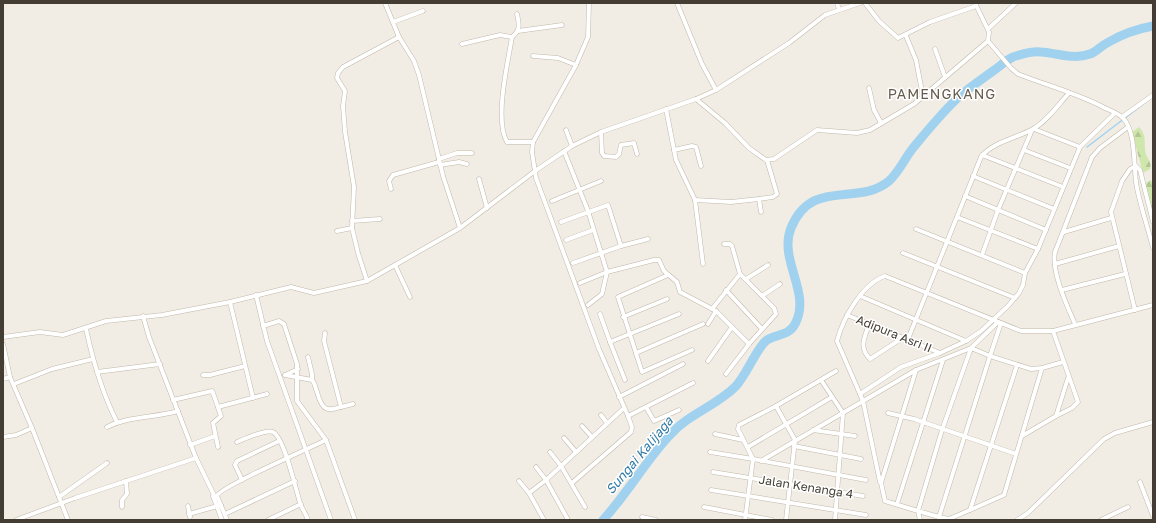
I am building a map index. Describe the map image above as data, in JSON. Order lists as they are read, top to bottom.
{
  "streets": {
    "street": ["Adipura Asri II", "Jalan Kenanga 4"]
  },
  "districts": ["PAMENGKANG"],
  "water": ["Sungai Kalijaga"]
}
